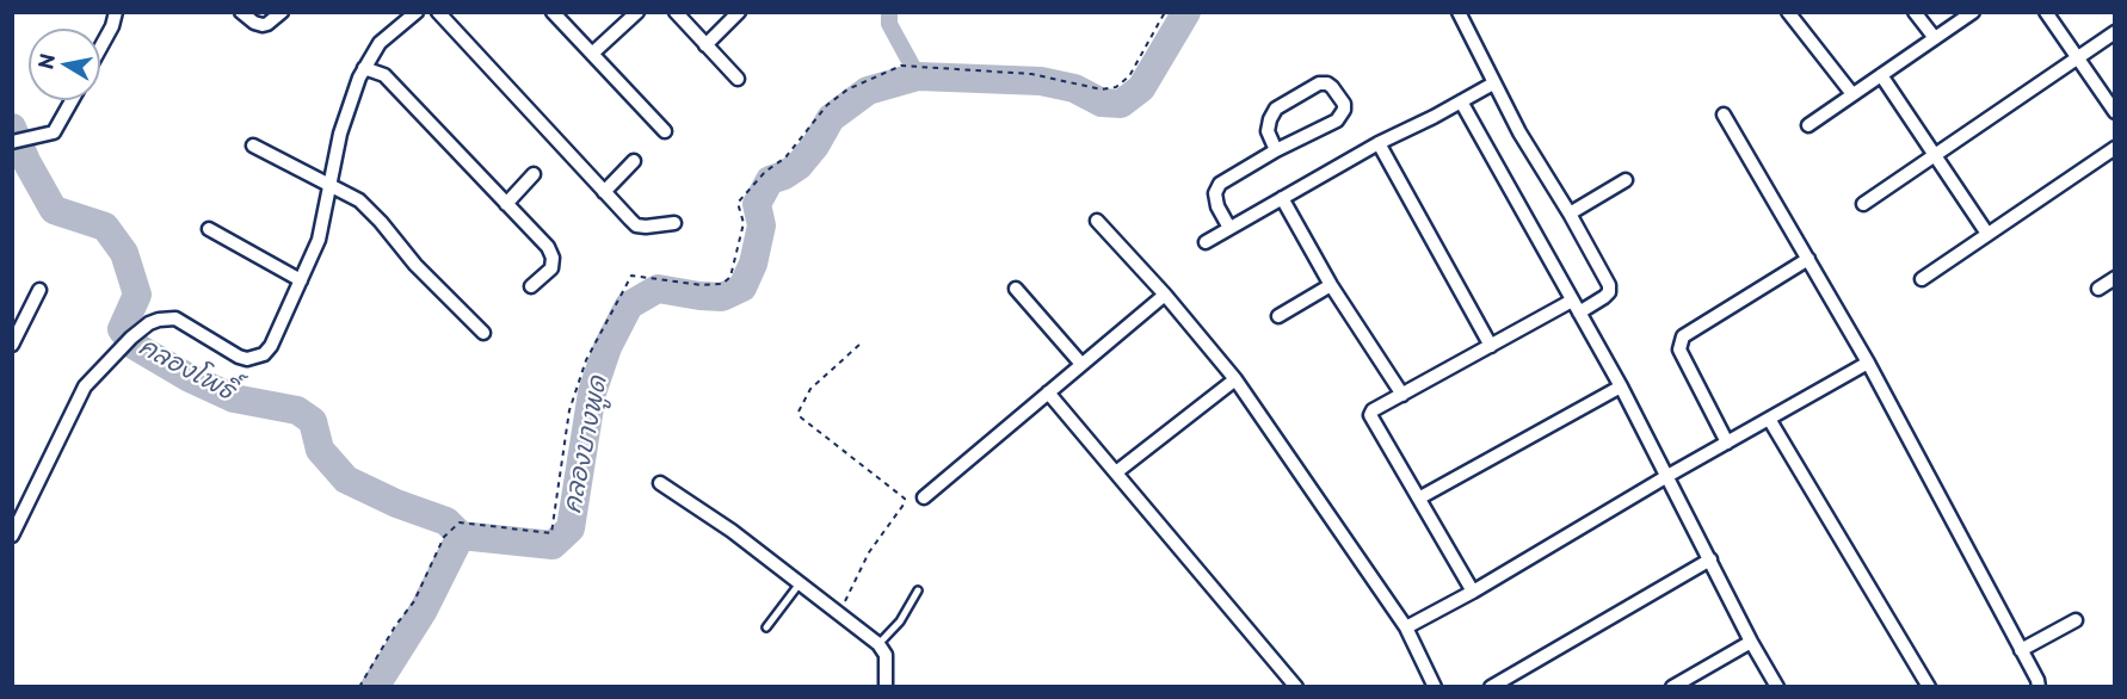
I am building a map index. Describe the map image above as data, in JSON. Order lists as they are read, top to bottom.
{
  "water": ["คลองโพธิ์", "คลองบางพูด"],
  "north": "left"
}
